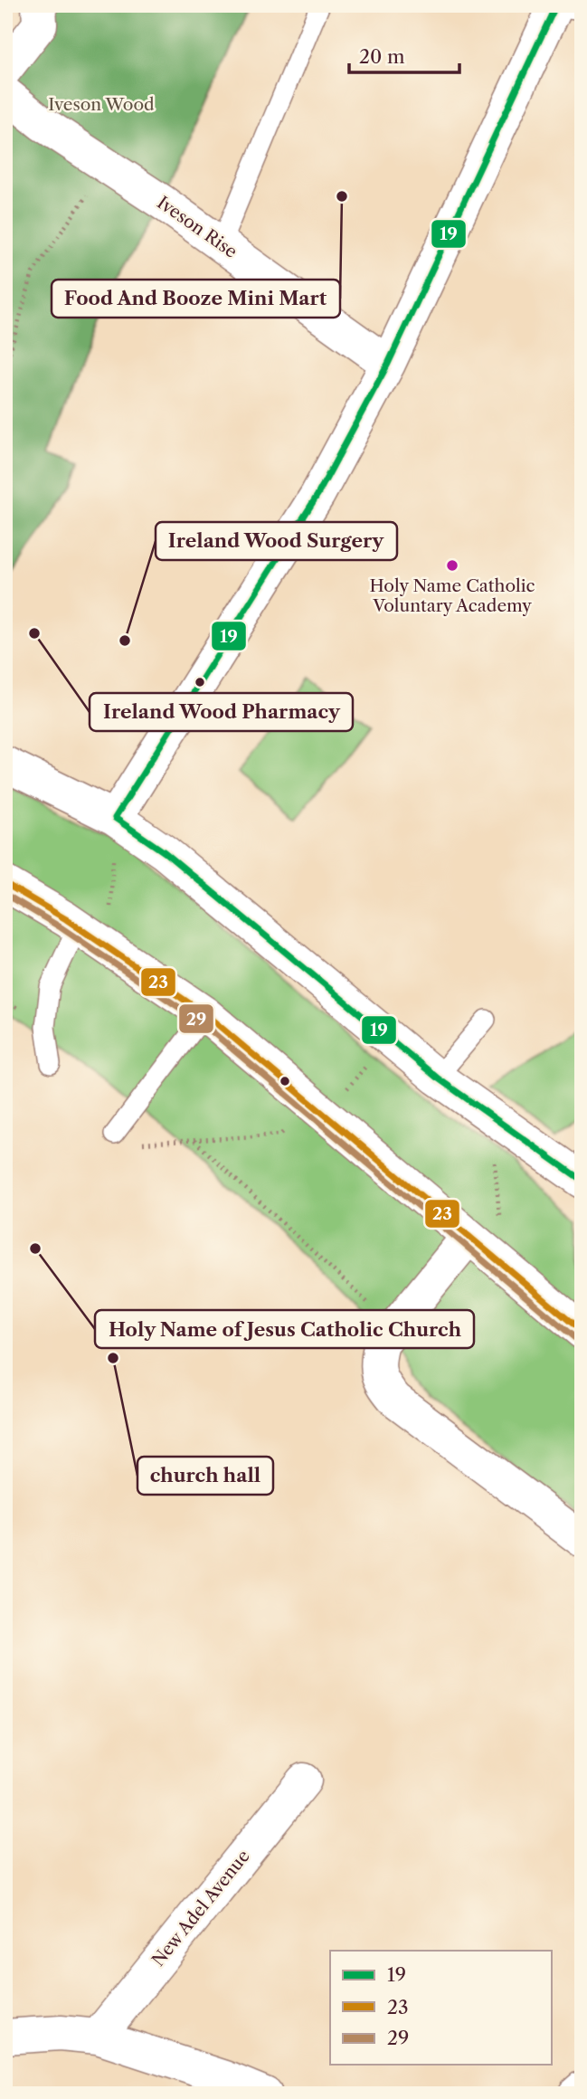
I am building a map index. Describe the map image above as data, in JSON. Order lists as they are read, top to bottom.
{
  "streets": {
    "street": ["Iveson Rise", "New Adel Avenue"]
  },
  "parks": ["Iveson Wood"],
  "places": [
    "Food And Booze Mini Mart",
    "Holy Name Catholic Voluntary Academy",
    "Ireland Wood Pharmacy",
    "Ireland Wood Surgery",
    "Holy Name of Jesus Catholic Church",
    "church hall"
  ],
  "lines": ["transit line 19", "transit line 23", "transit line 29"],
  "legend": ["19", "23", "29"],
  "scale_bar": "20 m"
}
